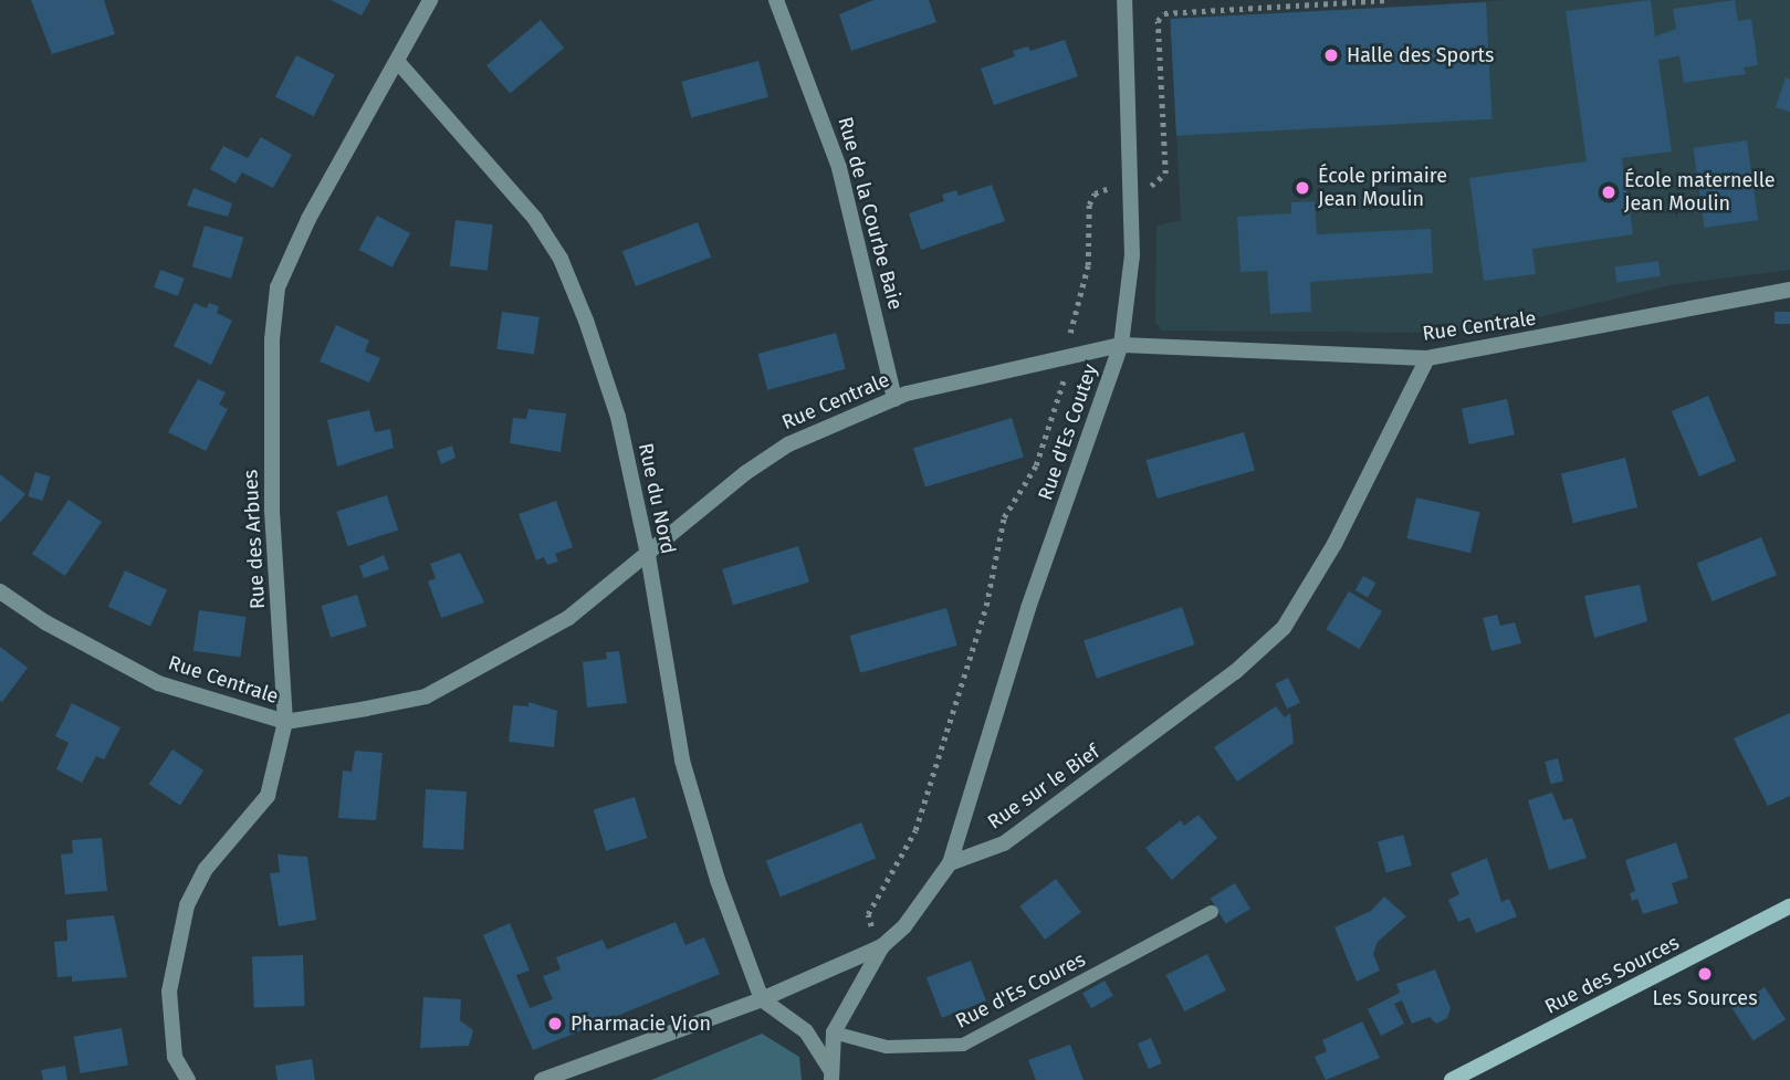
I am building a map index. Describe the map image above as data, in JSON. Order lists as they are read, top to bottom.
{
  "streets": {
    "street": [
      "Rue de la Courbe Baie",
      "Rue Centrale",
      "Rue d'Es Coutey",
      "Rue du Nord",
      "Rue des Arbues",
      "Rue sur le Bief",
      "Rue des Sources"
    ],
    "lane": ["Rue d'Es Coures"]
  },
  "crossings": [
    ["Rue de la Courbe Baie", "Rue Centrale"],
    ["Rue Centrale", "Rue d'Es Coutey"],
    ["Rue Centrale", "Rue du Nord"],
    ["Rue Centrale", "Rue des Arbues"],
    ["Rue Centrale", "Rue sur le Bief"],
    ["Rue d'Es Coutey", "Rue sur le Bief"],
    ["Rue du Nord", "Rue des Arbues"]
  ],
  "places": [
    "Halle des Sports",
    "École primaire Jean Moulin",
    "École maternelle Jean Moulin",
    "Les Sources",
    "Pharmacie Vion"
  ]
}
